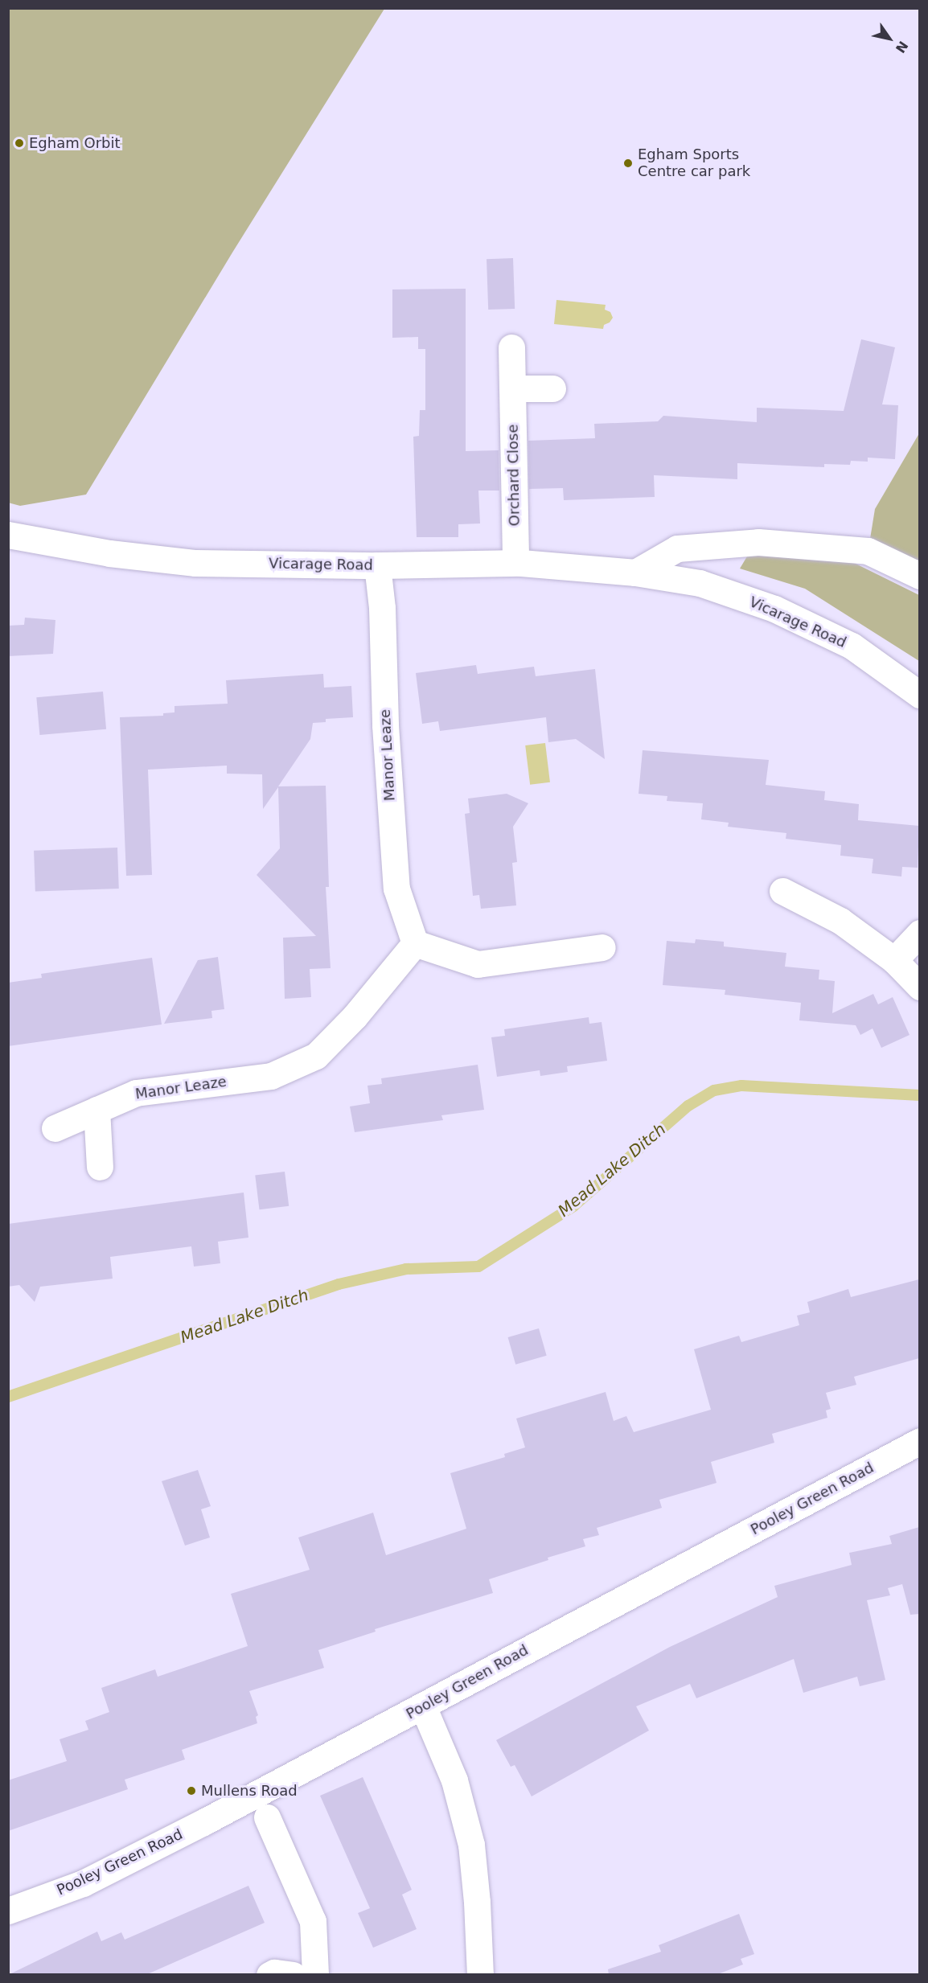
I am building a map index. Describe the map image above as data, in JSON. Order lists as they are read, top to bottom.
{
  "streets": {
    "street": [
      "Orchard Close",
      "Vicarage Road",
      "Manor Leaze",
      "Pooley Green Road"
    ]
  },
  "crossings": [
    ["Orchard Close", "Vicarage Road"],
    ["Vicarage Road", "Manor Leaze"]
  ],
  "water": ["Mead Lake Ditch"],
  "places": ["Egham Orbit", "Egham Sports Centre car park", "Mullens Road"],
  "north": "bottom right"
}
